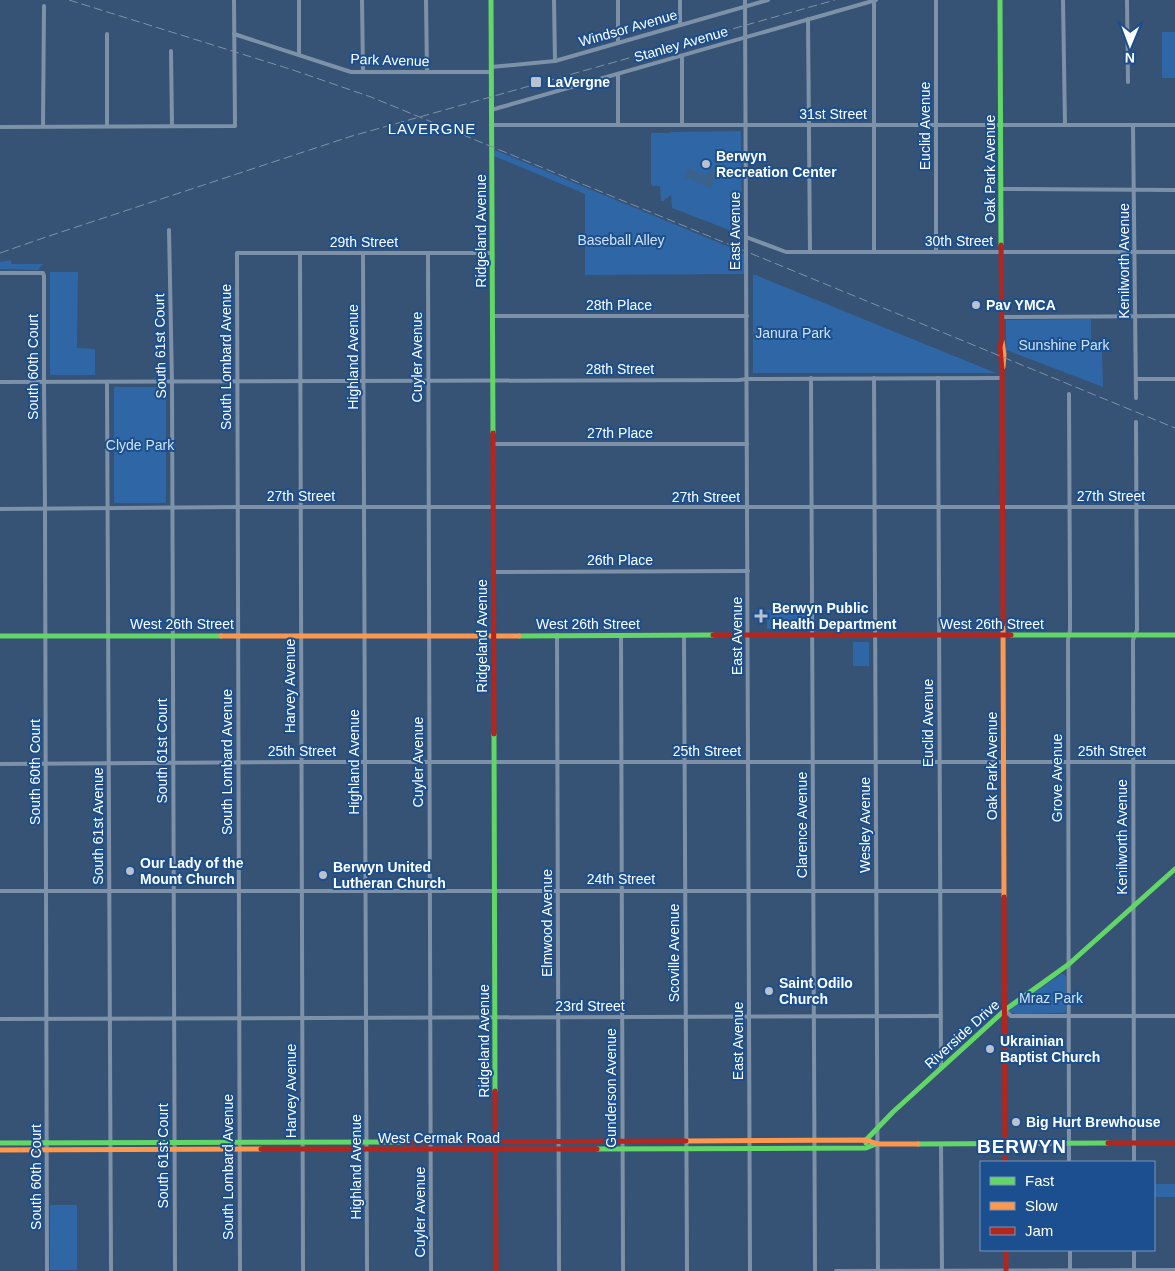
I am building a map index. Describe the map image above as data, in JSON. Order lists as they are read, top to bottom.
{
  "streets": {
    "main road": [
      "Oak Park Avenue",
      "Ridgeland Avenue",
      "West 26th Street",
      "Riverside Drive",
      "West Cermak Road"
    ],
    "street": [
      "Windsor Avenue",
      "Stanley Avenue",
      "Park Avenue",
      "31st Street",
      "Euclid Avenue",
      "East Avenue",
      "30th Street",
      "29th Street",
      "Kenilworth Avenue",
      "28th Place",
      "South 61st Court",
      "South Lombard Avenue",
      "Highland Avenue",
      "Cuyler Avenue",
      "South 60th Court",
      "28th Street",
      "27th Place",
      "27th Street",
      "26th Place",
      "Harvey Avenue",
      "25th Street",
      "Grove Avenue",
      "Clarence Avenue",
      "Wesley Avenue",
      "South 61st Avenue",
      "24th Street",
      "Elmwood Avenue",
      "Scoville Avenue",
      "23rd Street",
      "Gunderson Avenue"
    ]
  },
  "crossings": [
    ["Windsor Avenue", "Park Avenue"],
    ["Windsor Avenue", "Ridgeland Avenue"],
    ["Windsor Avenue", "East Avenue"],
    ["Stanley Avenue", "Ridgeland Avenue"],
    ["Stanley Avenue", "East Avenue"],
    ["Park Avenue", "Ridgeland Avenue"],
    ["31st Street", "Euclid Avenue"],
    ["31st Street", "Oak Park Avenue"],
    ["31st Street", "Ridgeland Avenue"],
    ["31st Street", "East Avenue"],
    ["31st Street", "Kenilworth Avenue"],
    ["Euclid Avenue", "30th Street"],
    ["Euclid Avenue", "28th Street"],
    ["Euclid Avenue", "27th Street"],
    ["Euclid Avenue", "West 26th Street"],
    ["Euclid Avenue", "25th Street"],
    ["Euclid Avenue", "24th Street"],
    ["Euclid Avenue", "23rd Street"],
    ["Euclid Avenue", "Riverside Drive"],
    ["Oak Park Avenue", "30th Street"],
    ["Oak Park Avenue", "28th Street"],
    ["Oak Park Avenue", "27th Street"],
    ["Oak Park Avenue", "West 26th Street"],
    ["Oak Park Avenue", "25th Street"],
    ["Oak Park Avenue", "24th Street"],
    ["Oak Park Avenue", "Riverside Drive"],
    ["Oak Park Avenue", "West Cermak Road"],
    ["Ridgeland Avenue", "29th Street"],
    ["Ridgeland Avenue", "28th Place"],
    ["Ridgeland Avenue", "28th Street"],
    ["Ridgeland Avenue", "27th Place"],
    ["Ridgeland Avenue", "27th Street"],
    ["Ridgeland Avenue", "26th Place"],
    ["Ridgeland Avenue", "West 26th Street"],
    ["Ridgeland Avenue", "25th Street"],
    ["Ridgeland Avenue", "24th Street"],
    ["Ridgeland Avenue", "23rd Street"],
    ["Ridgeland Avenue", "West Cermak Road"],
    ["East Avenue", "30th Street"],
    ["East Avenue", "28th Place"],
    ["East Avenue", "28th Street"],
    ["East Avenue", "27th Place"],
    ["East Avenue", "27th Street"],
    ["East Avenue", "26th Place"],
    ["East Avenue", "West 26th Street"],
    ["East Avenue", "25th Street"],
    ["East Avenue", "24th Street"],
    ["East Avenue", "23rd Street"],
    ["East Avenue", "West Cermak Road"],
    ["30th Street", "Kenilworth Avenue"],
    ["29th Street", "South Lombard Avenue"],
    ["29th Street", "Highland Avenue"],
    ["29th Street", "Cuyler Avenue"],
    ["29th Street", "Harvey Avenue"],
    ["Kenilworth Avenue", "27th Street"],
    ["Kenilworth Avenue", "West 26th Street"],
    ["Kenilworth Avenue", "25th Street"],
    ["Kenilworth Avenue", "Riverside Drive"],
    ["Kenilworth Avenue", "West Cermak Road"],
    ["South 61st Court", "28th Street"],
    ["South 61st Court", "27th Street"],
    ["South 61st Court", "West 26th Street"],
    ["South 61st Court", "25th Street"],
    ["South 61st Court", "24th Street"],
    ["South 61st Court", "23rd Street"],
    ["South 61st Court", "West Cermak Road"],
    ["South Lombard Avenue", "28th Street"],
    ["South Lombard Avenue", "27th Street"],
    ["South Lombard Avenue", "West 26th Street"],
    ["South Lombard Avenue", "25th Street"],
    ["South Lombard Avenue", "24th Street"],
    ["South Lombard Avenue", "23rd Street"],
    ["South Lombard Avenue", "West Cermak Road"],
    ["Highland Avenue", "28th Street"],
    ["Highland Avenue", "27th Street"],
    ["Highland Avenue", "West 26th Street"],
    ["Highland Avenue", "25th Street"],
    ["Highland Avenue", "24th Street"],
    ["Highland Avenue", "23rd Street"],
    ["Highland Avenue", "West Cermak Road"],
    ["Cuyler Avenue", "28th Street"],
    ["Cuyler Avenue", "27th Street"],
    ["Cuyler Avenue", "West 26th Street"],
    ["Cuyler Avenue", "25th Street"],
    ["Cuyler Avenue", "24th Street"],
    ["Cuyler Avenue", "23rd Street"],
    ["Cuyler Avenue", "West Cermak Road"],
    ["South 60th Court", "28th Street"],
    ["South 60th Court", "27th Street"],
    ["South 60th Court", "West 26th Street"],
    ["South 60th Court", "25th Street"],
    ["South 60th Court", "24th Street"],
    ["South 60th Court", "23rd Street"],
    ["South 60th Court", "West Cermak Road"],
    ["28th Street", "Harvey Avenue"],
    ["28th Street", "Clarence Avenue"],
    ["28th Street", "Wesley Avenue"],
    ["28th Street", "South 61st Avenue"],
    ["27th Street", "Harvey Avenue"],
    ["27th Street", "Grove Avenue"],
    ["27th Street", "Clarence Avenue"],
    ["27th Street", "Wesley Avenue"],
    ["27th Street", "South 61st Avenue"],
    ["West 26th Street", "Harvey Avenue"],
    ["West 26th Street", "Grove Avenue"],
    ["West 26th Street", "Clarence Avenue"],
    ["West 26th Street", "Wesley Avenue"],
    ["West 26th Street", "South 61st Avenue"],
    ["West 26th Street", "Elmwood Avenue"],
    ["West 26th Street", "Scoville Avenue"],
    ["West 26th Street", "Gunderson Avenue"],
    ["Harvey Avenue", "25th Street"],
    ["Harvey Avenue", "24th Street"],
    ["Harvey Avenue", "23rd Street"],
    ["Harvey Avenue", "West Cermak Road"],
    ["25th Street", "Grove Avenue"],
    ["25th Street", "Clarence Avenue"],
    ["25th Street", "Wesley Avenue"],
    ["25th Street", "South 61st Avenue"],
    ["25th Street", "Elmwood Avenue"],
    ["25th Street", "Scoville Avenue"],
    ["25th Street", "Gunderson Avenue"],
    ["Grove Avenue", "Riverside Drive"],
    ["Grove Avenue", "West Cermak Road"],
    ["Clarence Avenue", "24th Street"],
    ["Clarence Avenue", "23rd Street"],
    ["Clarence Avenue", "West Cermak Road"],
    ["Wesley Avenue", "24th Street"],
    ["Wesley Avenue", "23rd Street"],
    ["Wesley Avenue", "Riverside Drive"],
    ["Wesley Avenue", "West Cermak Road"],
    ["South 61st Avenue", "24th Street"],
    ["South 61st Avenue", "23rd Street"],
    ["South 61st Avenue", "West Cermak Road"],
    ["24th Street", "Elmwood Avenue"],
    ["24th Street", "Scoville Avenue"],
    ["24th Street", "Gunderson Avenue"],
    ["Elmwood Avenue", "23rd Street"],
    ["Elmwood Avenue", "West Cermak Road"],
    ["Scoville Avenue", "23rd Street"],
    ["Scoville Avenue", "West Cermak Road"],
    ["23rd Street", "Gunderson Avenue"],
    ["Riverside Drive", "West Cermak Road"],
    ["Gunderson Avenue", "West Cermak Road"]
  ],
  "districts": ["LAVERGNE", "BERWYN"],
  "parks": [
    "Baseball Alley",
    "Janura Park",
    "Sunshine Park",
    "Clyde Park",
    "Mraz Park"
  ],
  "places": {
    "transit": ["LaVergne"],
    "other": [
      "Berwyn Recreation Center",
      "Pav YMCA",
      "Our Lady of the Mount Church",
      "Berwyn United Lutheran Church",
      "Saint Odilo Church",
      "Ukrainian Baptist Church",
      "Big Hurt Brewhouse"
    ],
    "health": ["Berwyn Public Health Department"]
  },
  "legend": ["Fast", "Slow", "Jam"],
  "north": "bottom"
}
